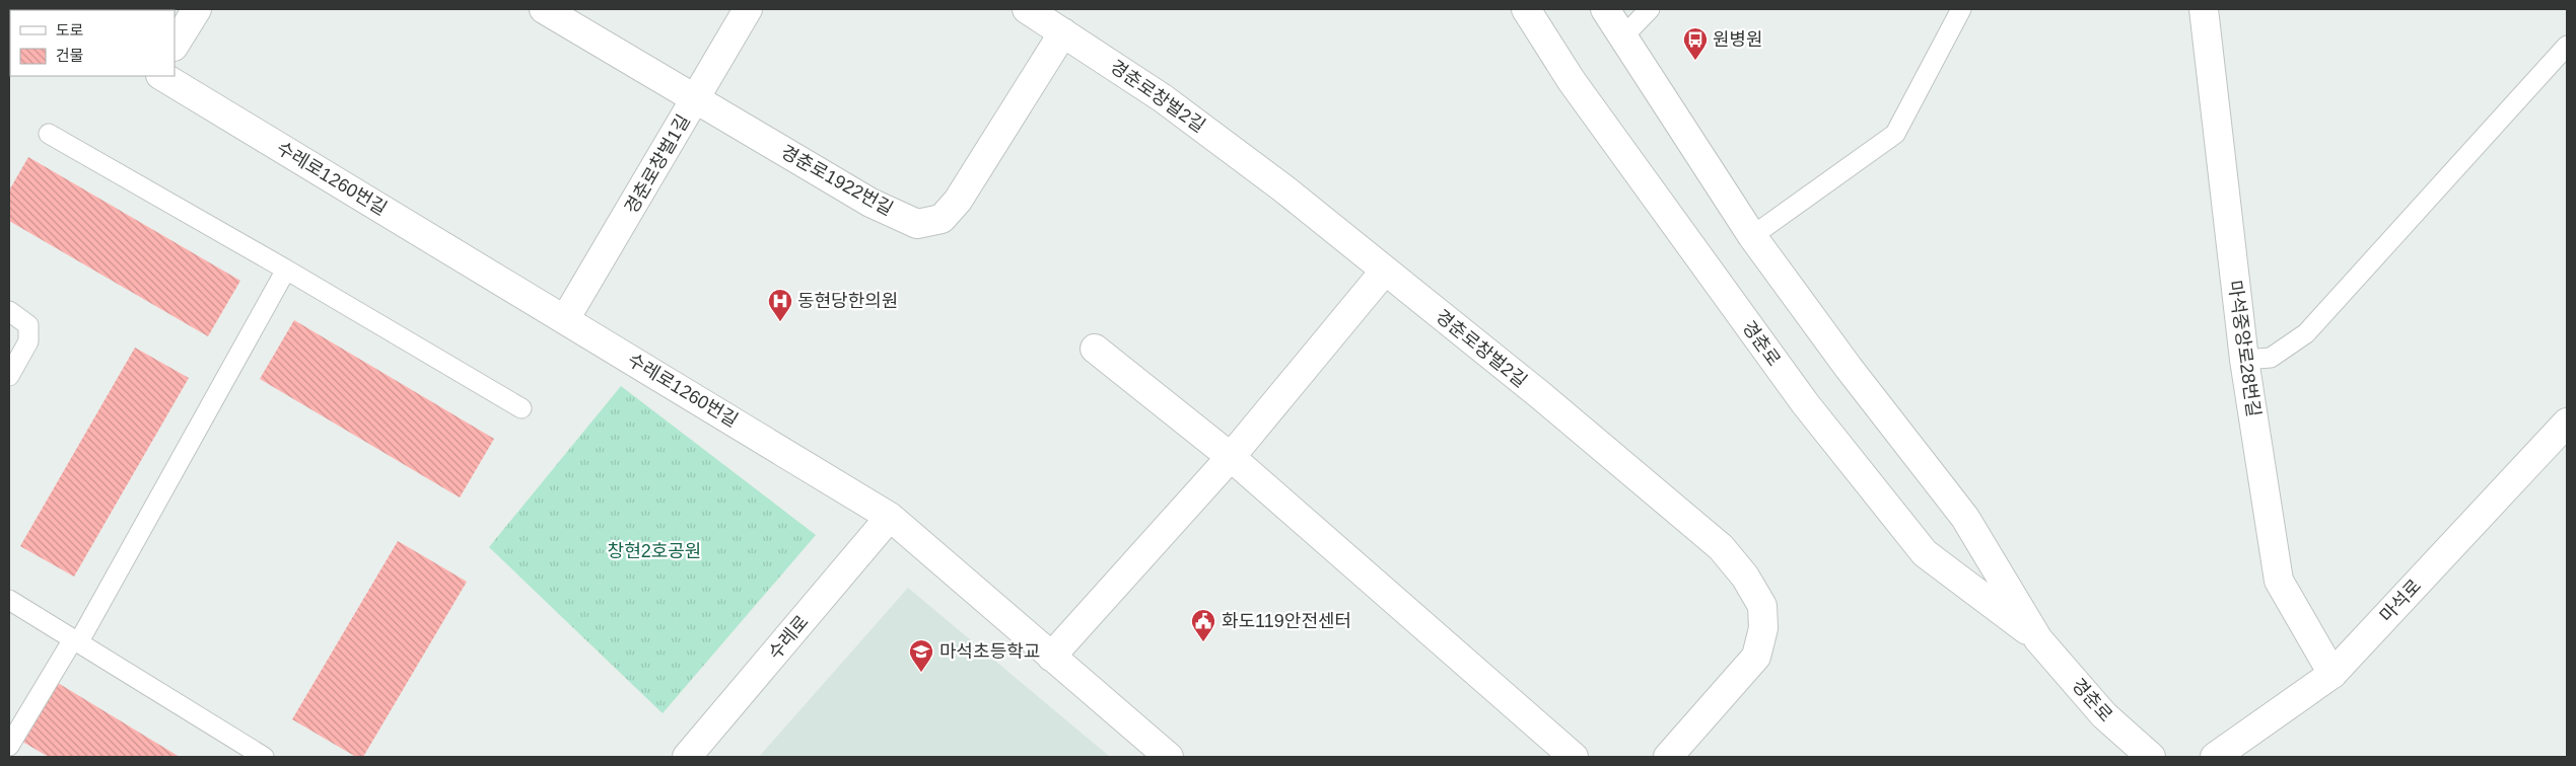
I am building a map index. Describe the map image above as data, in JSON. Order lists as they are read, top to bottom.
{
  "streets": {
    "street": [
      "경춘로창벌2길",
      "경춘로창벌1길",
      "수레로1260번길",
      "경춘로1922번길",
      "경춘로",
      "마석중앙로28번길",
      "마석로",
      "수레로"
    ]
  },
  "crossings": [
    ["경춘로창벌2길", "경춘로1922번길"],
    ["경춘로창벌1길", "수레로1260번길"],
    ["경춘로창벌1길", "경춘로1922번길"],
    ["수레로1260번길", "수레로"],
    ["마석중앙로28번길", "마석로"]
  ],
  "parks": ["창현2호공원"],
  "places": {
    "bus stop": ["원병원"],
    "hospital": ["동현당한의원"],
    "public building": ["화도119안전센터"],
    "school or university": ["마석초등학교"]
  },
  "legend": ["도로", "건물"]
}
